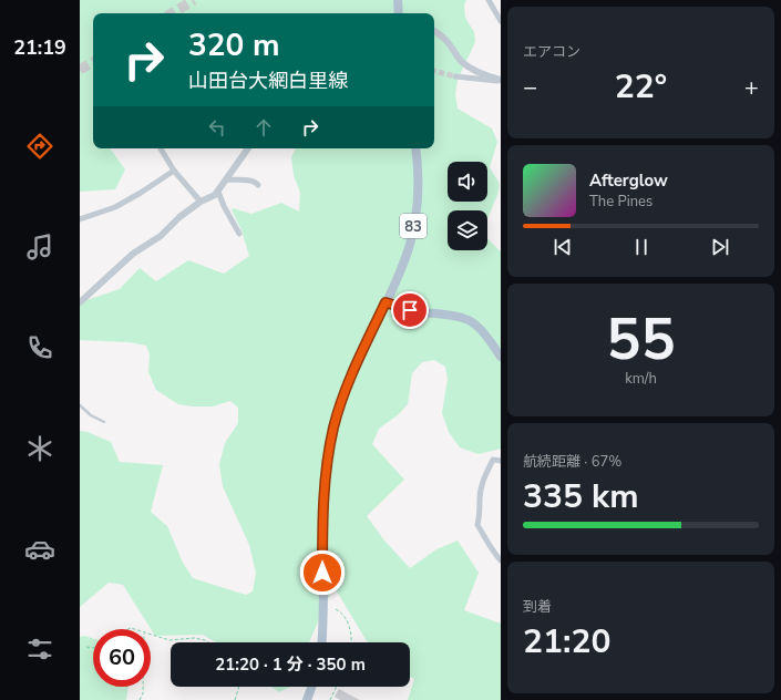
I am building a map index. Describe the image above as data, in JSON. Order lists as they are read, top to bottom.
{
  "streets": {
    "main road": ["83"]
  },
  "page": {
    "tabs": "21:19",
    "tile": [
      "エアコン",
      ["55", "km/h"],
      ["航続距離 · 67%", "335 km"],
      ["到着", "21:20"]
    ],
    "turn": ["320 m", "山田台大網白里線"],
    "heat": ["−", "22°", "+"],
    "song": ["Afterglow", "The Pines"],
    "limit": "60",
    "trip": "21:20 · 1 分 · 350 m"
  }
}
